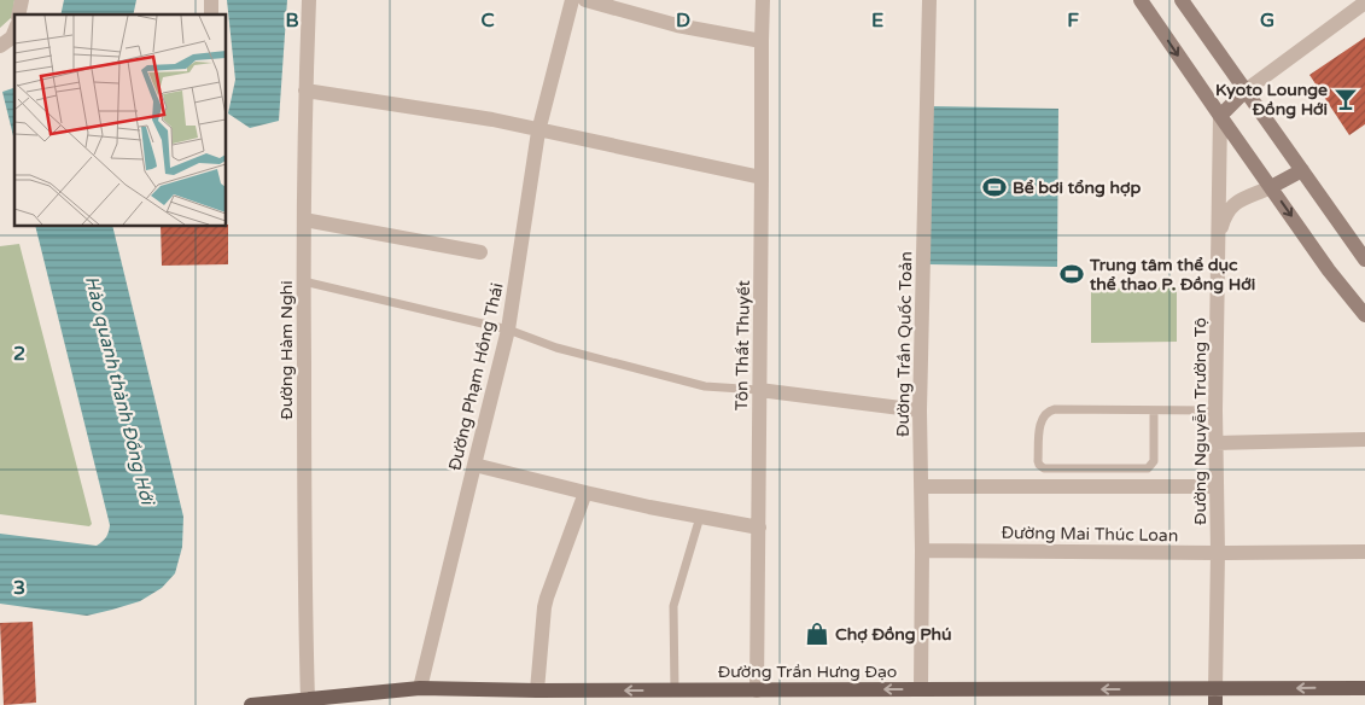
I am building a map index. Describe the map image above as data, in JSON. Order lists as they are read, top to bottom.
{
  "streets": {
    "main road": ["Đường Trần Hưng Đạo"],
    "street": [
      "Đường Trần Quốc Toản",
      "Tôn Thất Thuyết",
      "Đường Hàm Nghi",
      "Đường Phạm Hồng Thái",
      "Đường Nguyễn Trường Tộ",
      "Đường Mai Thúc Loan"
    ]
  },
  "crossings": [
    ["Đường Trần Quốc Toản", "Đường Mai Thúc Loan"],
    ["Đường Trần Quốc Toản", "Đường Trần Hưng Đạo"],
    ["Tôn Thất Thuyết", "Đường Trần Hưng Đạo"],
    ["Đường Hàm Nghi", "Đường Trần Hưng Đạo"],
    ["Đường Phạm Hồng Thái", "Đường Trần Hưng Đạo"],
    ["Đường Nguyễn Trường Tộ", "Đường Mai Thúc Loan"],
    ["Đường Nguyễn Trường Tộ", "Đường Trần Hưng Đạo"]
  ],
  "one_way": ["Đường Trần Hưng Đạo"],
  "water": ["Hào quanh thành Đồng Hới"],
  "places": {
    "bar": ["Kyoto Lounge Đồng Hới"],
    "sports": ["Bể bơi tổng hợp", "Trung tâm thể dục thể thao P. Đồng Hới"],
    "shop": ["Chợ Đồng Phú"]
  },
  "grid": {
    "columns": [
      "B",
      "C",
      "D",
      "E",
      "F",
      "G"
    ],
    "rows": ["2", "3"]
  }
}
